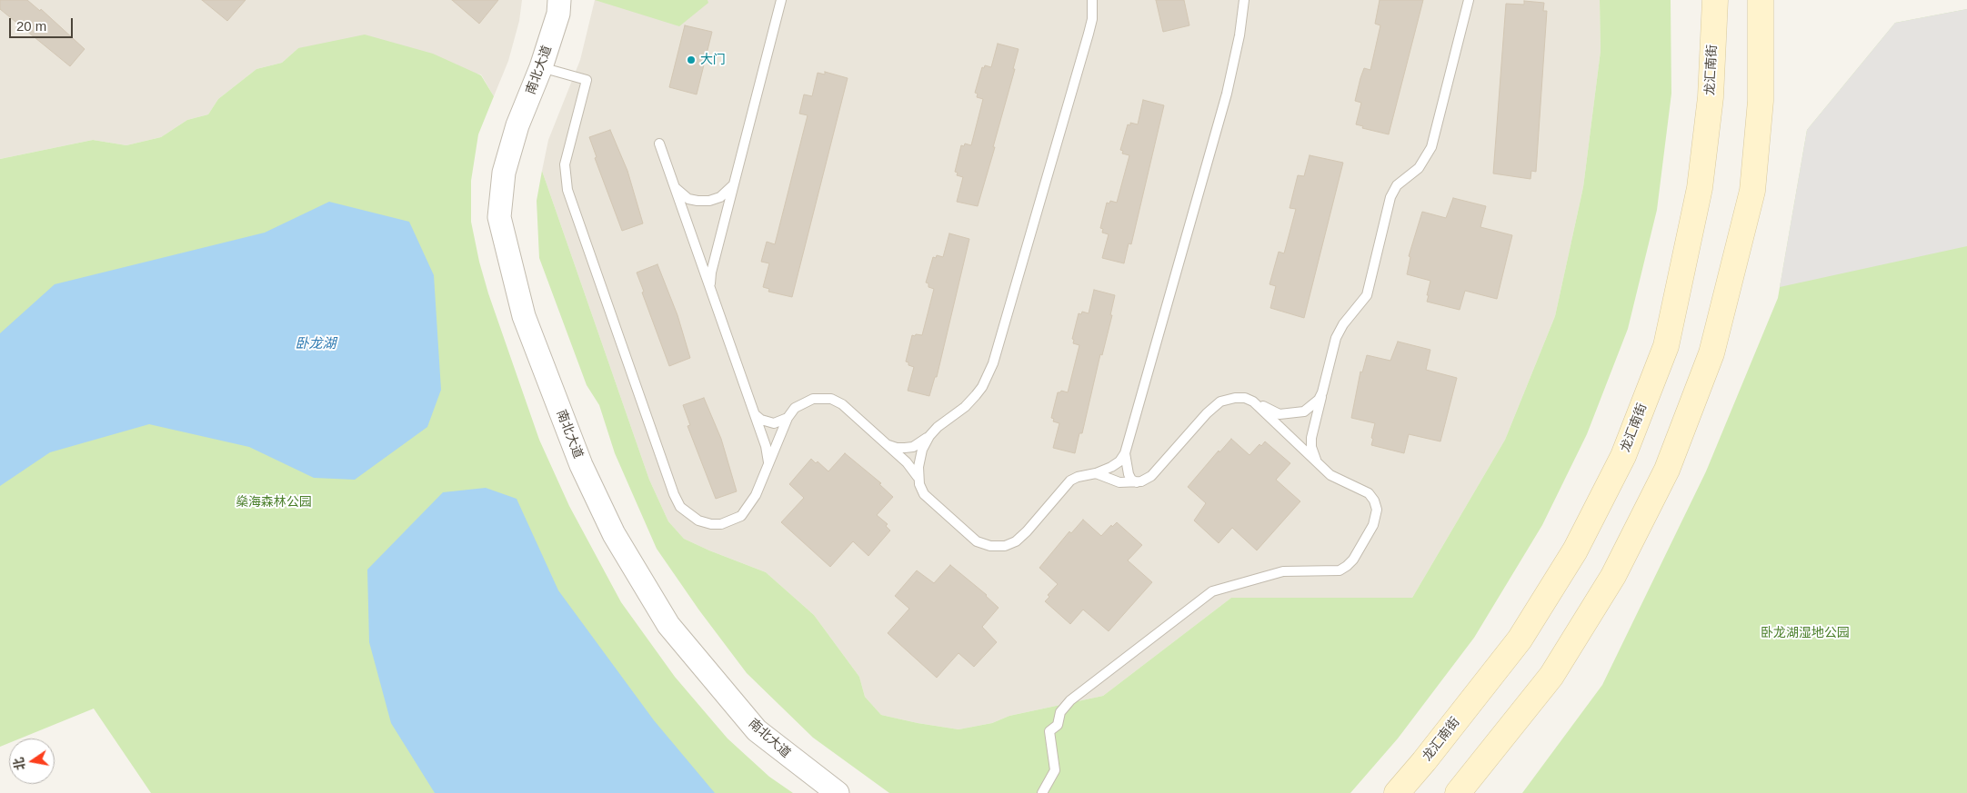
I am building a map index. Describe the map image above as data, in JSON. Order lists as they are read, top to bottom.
{
  "streets": {
    "main road": ["龙汇南街"],
    "street": ["南北大道"]
  },
  "water": ["卧龙湖"],
  "parks": ["燊海森林公园", "卧龙湖湿地公园"],
  "places": ["大门"],
  "scale_bar": "20 m",
  "north": "left"
}
